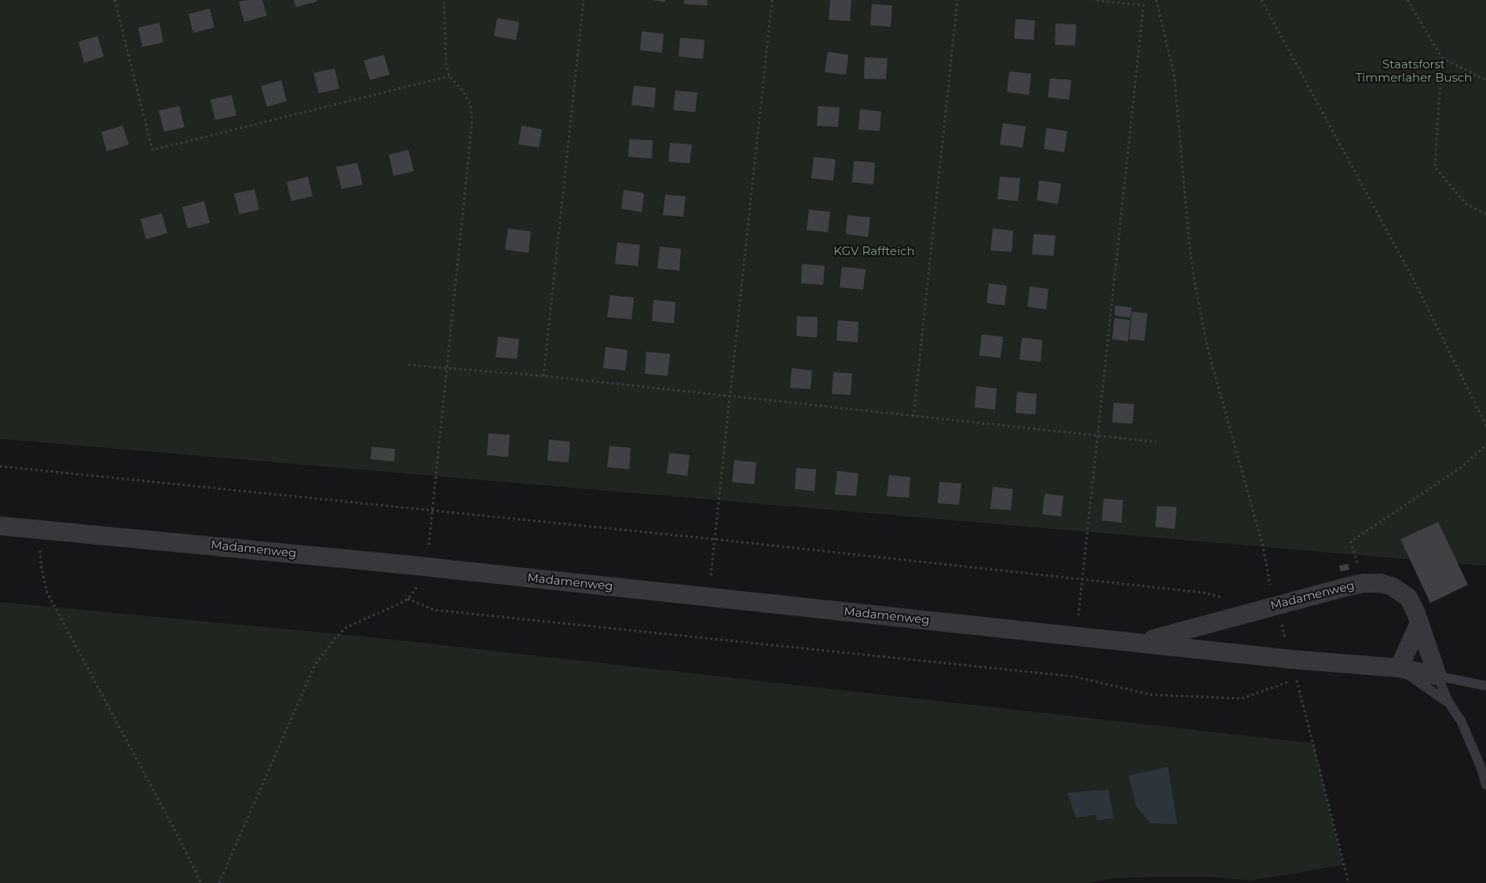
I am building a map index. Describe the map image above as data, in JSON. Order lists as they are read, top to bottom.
{
  "streets": {
    "street": ["Madamenweg"]
  },
  "parks": ["Staatsforst Timmerlaher Busch", "KGV Raffteich"]
}
